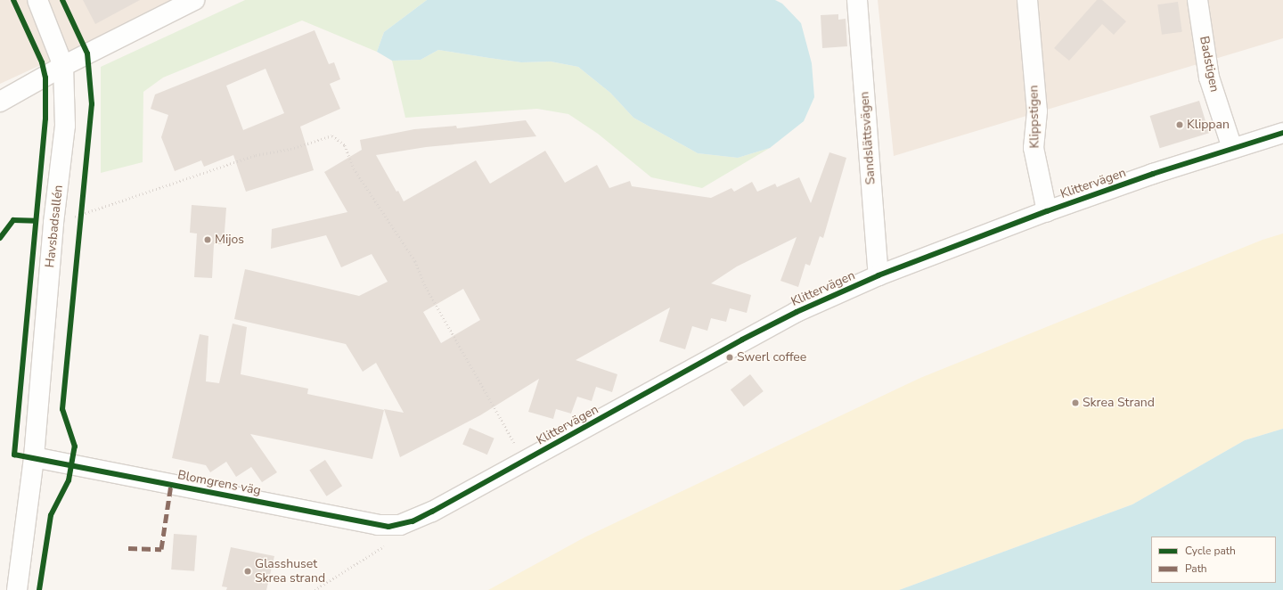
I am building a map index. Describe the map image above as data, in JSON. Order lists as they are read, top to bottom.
{
  "streets": {
    "street": [
      "Badstigen",
      "Klippstigen",
      "Sandslättsvägen",
      "Klittervägen",
      "Havsbadsallén",
      "Blomgrens väg"
    ]
  },
  "crossings": [
    ["Badstigen", "Klittervägen"],
    ["Klippstigen", "Klittervägen"],
    ["Sandslättsvägen", "Klittervägen"],
    ["Klittervägen", "Blomgrens väg"],
    ["Havsbadsallén", "Blomgrens väg"]
  ],
  "places": [
    "Klippan",
    "Mijos",
    "Swerl coffee",
    "Skrea Strand",
    "Glasshuset Skrea strand"
  ],
  "legend": ["Cycle path", "Path"]
}
